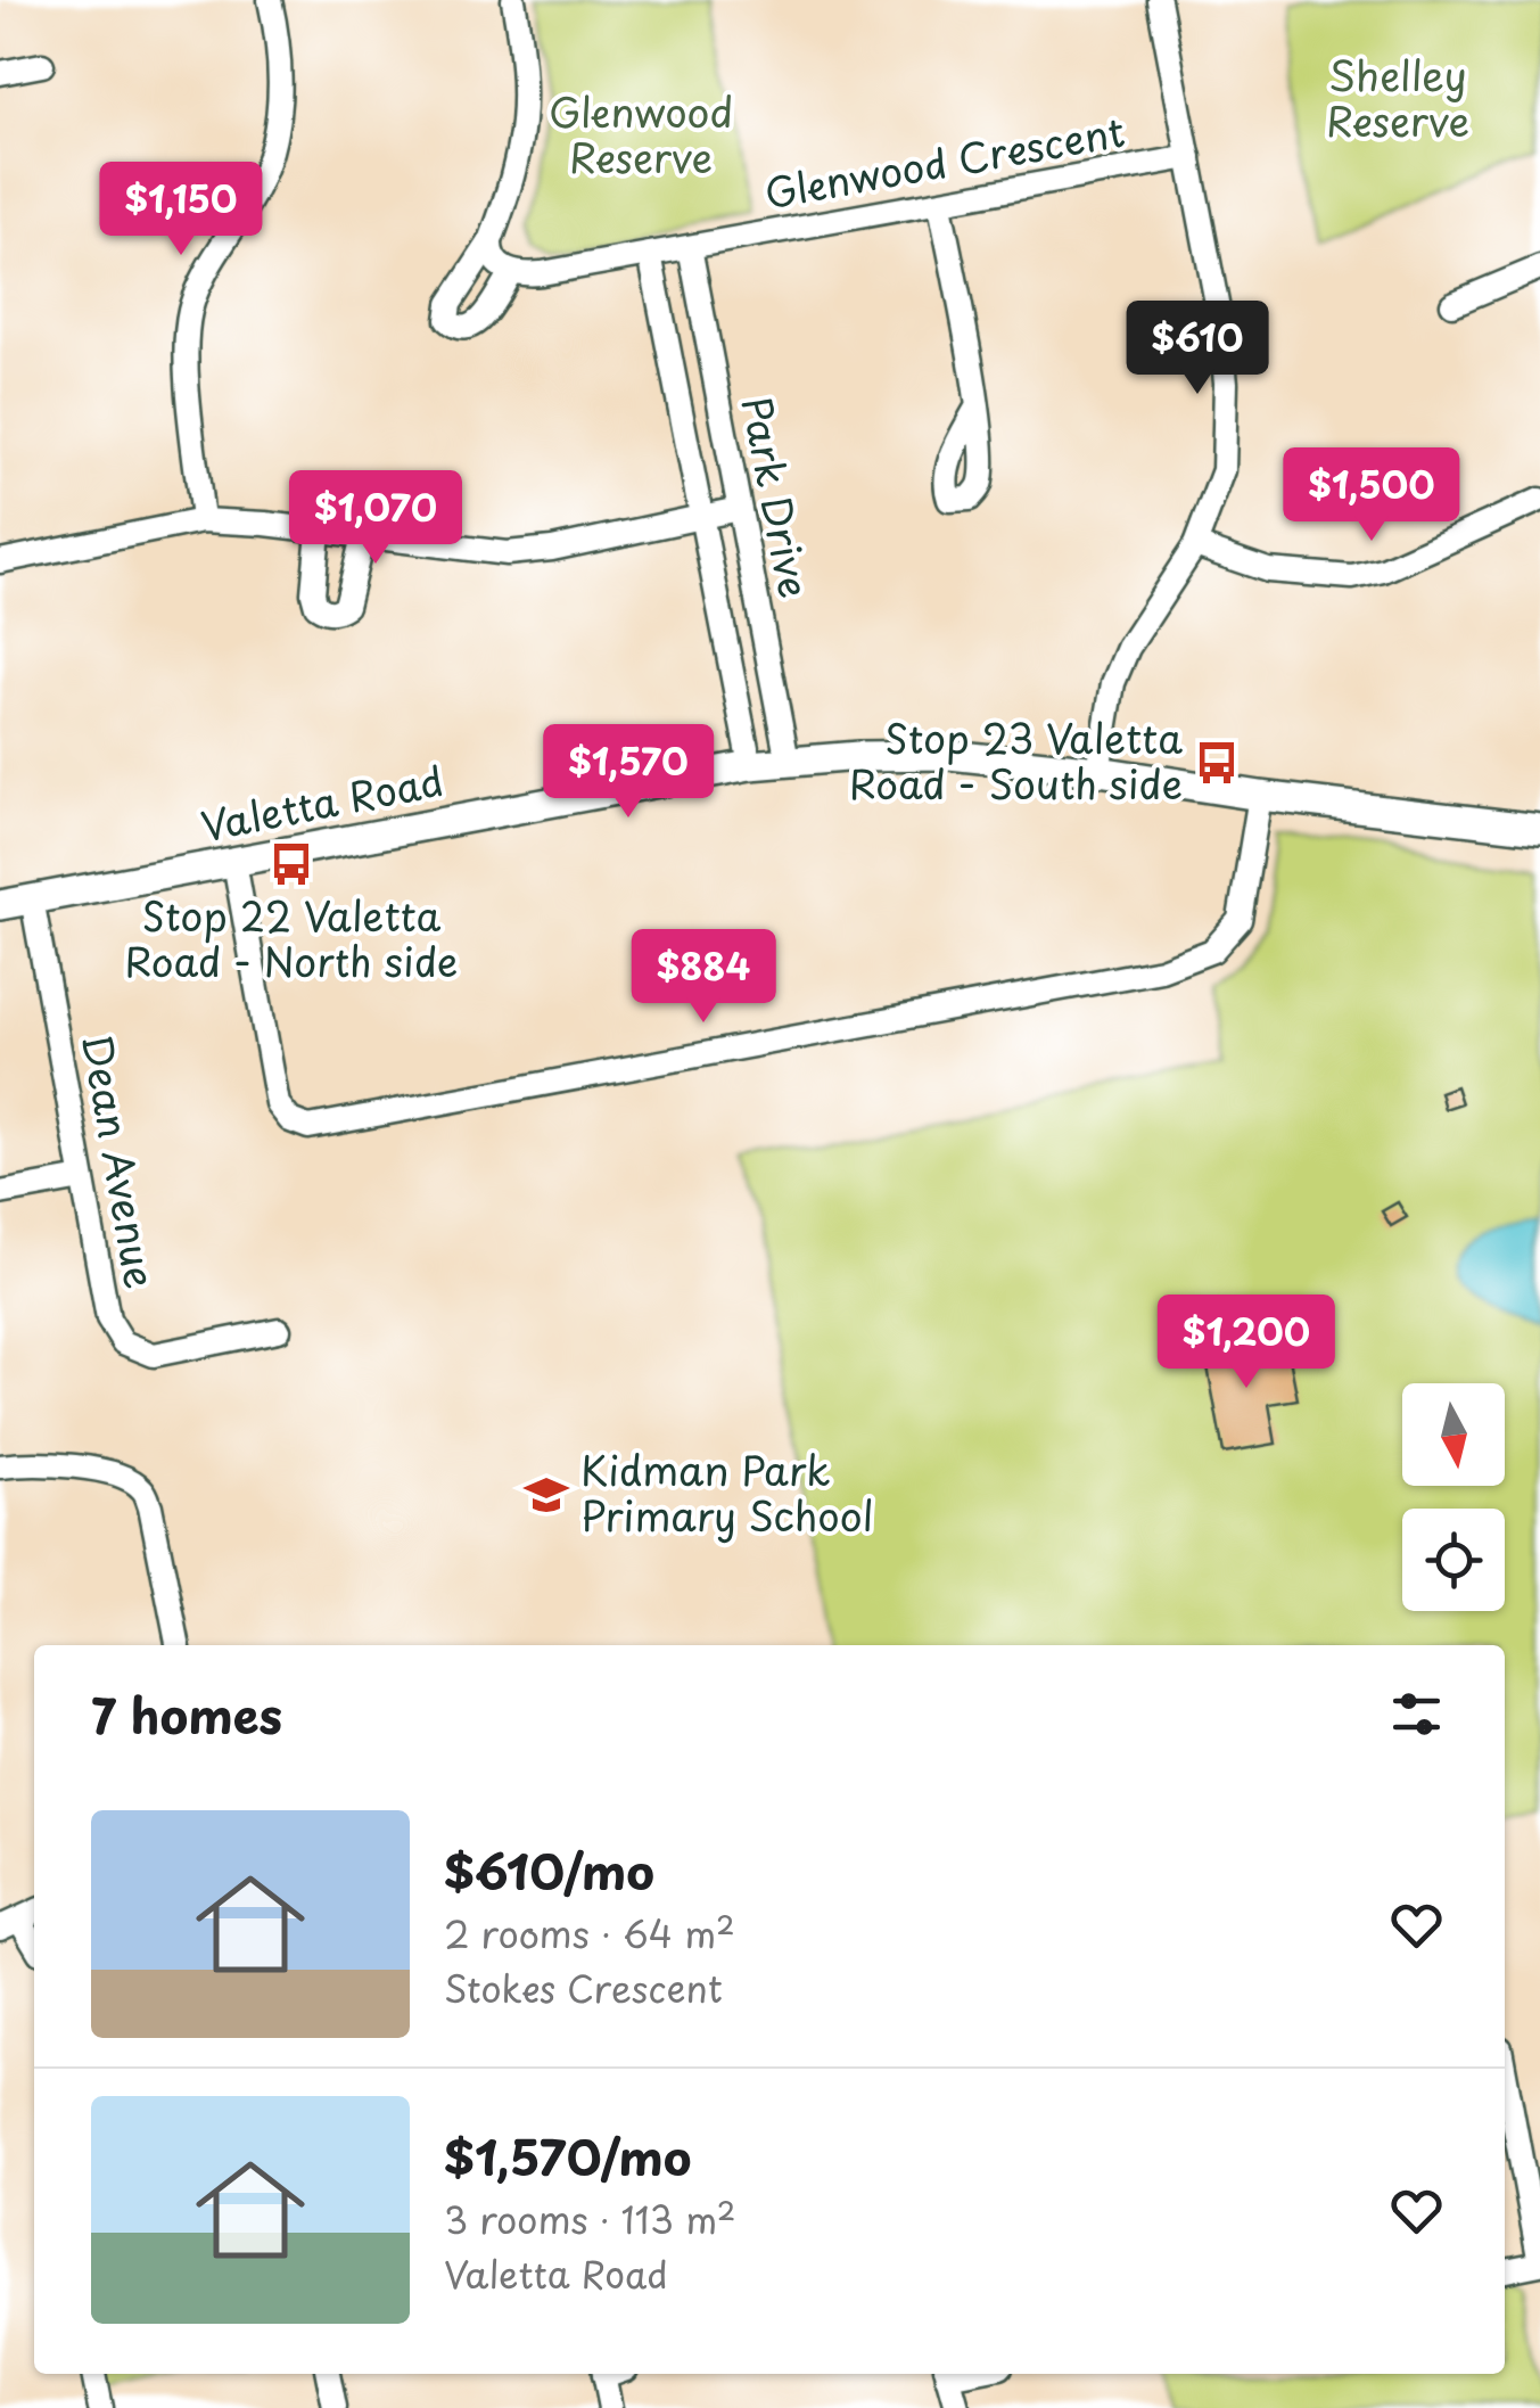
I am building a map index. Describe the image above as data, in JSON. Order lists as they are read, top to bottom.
{
  "streets": {
    "street": [
      "Glenwood Crescent",
      "Park Drive",
      "Valetta Road",
      "Dean Avenue"
    ]
  },
  "crossings": [
    ["Glenwood Crescent", "Park Drive"],
    ["Park Drive", "Valetta Road"],
    ["Valetta Road", "Dean Avenue"]
  ],
  "parks": ["Shelley Reserve", "Glenwood Reserve"],
  "places": {
    "bus stop": ["Stop 23 Valetta Road - South side", "Stop 22 Valetta Road - North side"],
    "school or university": ["Kidman Park Primary School"]
  },
  "north": "bottom",
  "page": {
    "price": [
      "$1,150",
      "$610",
      "$1,500",
      "$1,070",
      "$1,570",
      "$884",
      "$1,200"
    ],
    "heading": "7 homes",
    "list": [
      {
        "name": "$610/mo",
        "note": "2 rooms · 64 m² · Stokes Crescent"
      },
      {
        "name": "$1,570/mo",
        "note": "3 rooms · 113 m² · Valetta Road"
      }
    ]
  }
}
